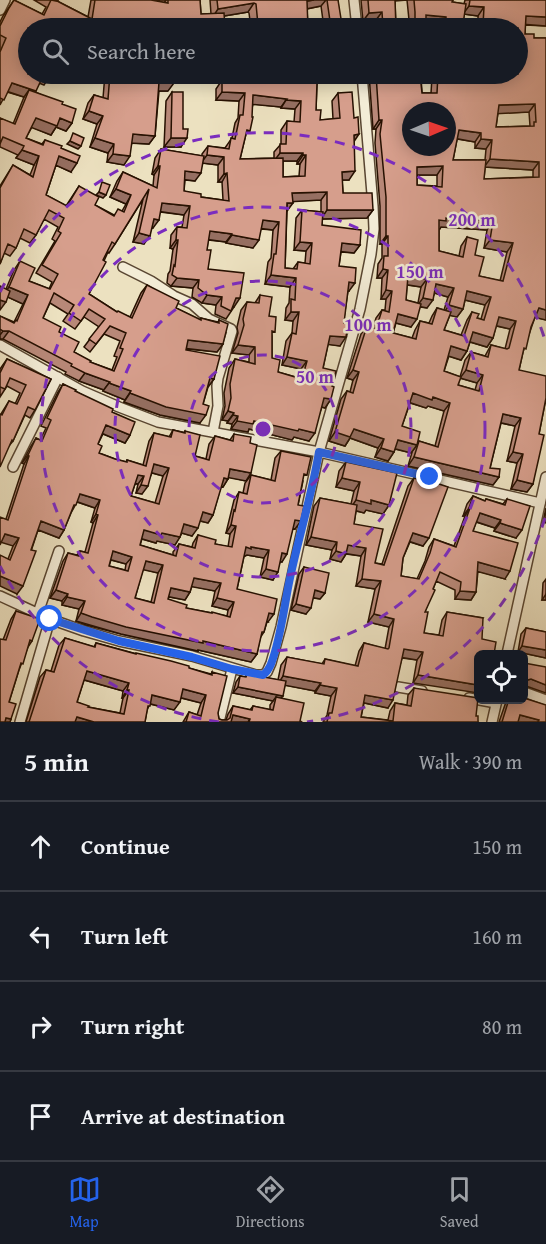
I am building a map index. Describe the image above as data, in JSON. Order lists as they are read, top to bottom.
{
  "north": "right",
  "page": {
    "search": "Search here",
    "heading": ["5 min", "Walk · 390 m"],
    "list": [
      ["Continue", "150 m"],
      ["Turn left", "160 m"],
      ["Turn right", "80 m"],
      "Arrive at destination"
    ],
    "nav": ["Map", "Directions", "Saved"]
  },
  "rings": [
    "200 m",
    "150 m",
    "100 m",
    "50 m"
  ]
}
